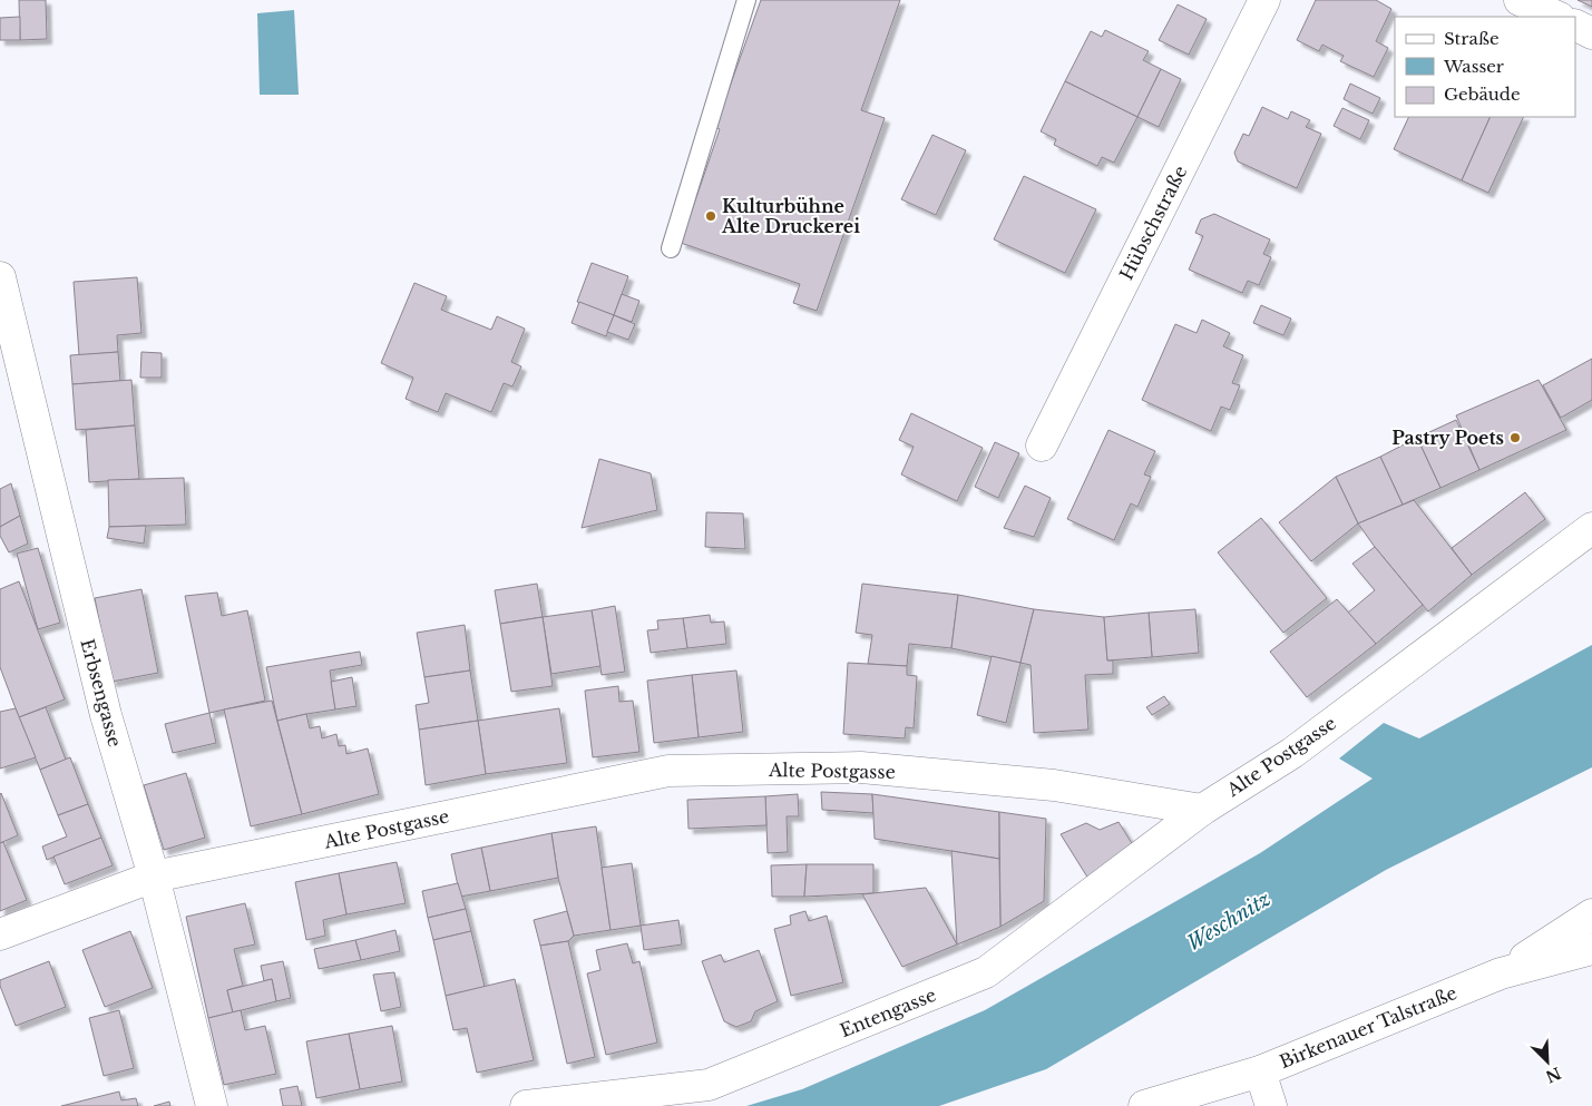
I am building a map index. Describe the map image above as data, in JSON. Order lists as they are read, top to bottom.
{
  "streets": {
    "street": [
      "Hübschstraße",
      "Erbsengasse",
      "Alte Postgasse",
      "Entengasse",
      "Birkenauer Talstraße"
    ]
  },
  "crossings": [
    ["Erbsengasse", "Alte Postgasse"],
    ["Alte Postgasse", "Entengasse"]
  ],
  "water": ["Weschnitz"],
  "places": ["Kulturbühne Alte Druckerei", "Pastry Poets"],
  "legend": ["Straße", "Wasser", "Gebäude"],
  "north": "bottom right"
}
